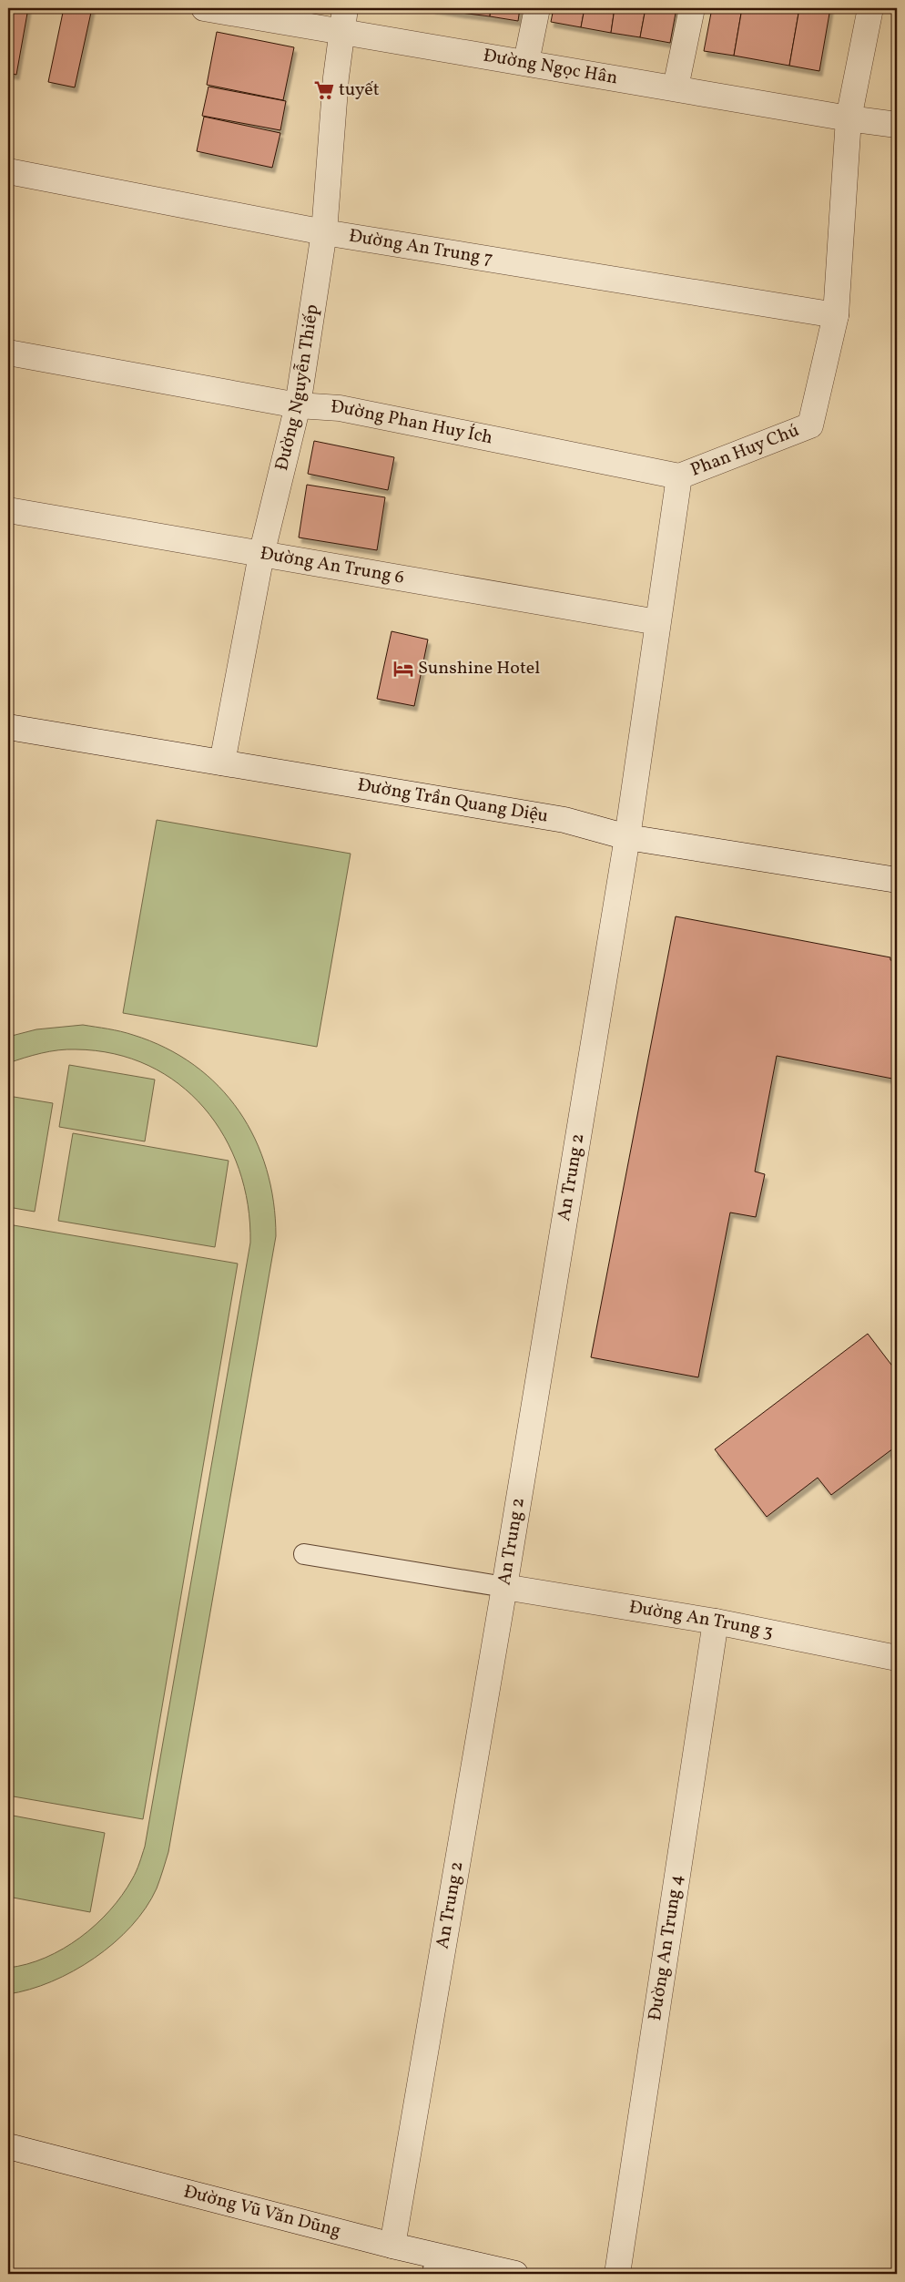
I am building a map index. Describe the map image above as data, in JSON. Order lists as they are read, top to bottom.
{
  "streets": {
    "street": [
      "Đường Ngọc Hân",
      "Đường An Trung 7",
      "Đường Nguyễn Thiếp",
      "Đường Phan Huy Ích",
      "Phan Huy Chú",
      "Đường An Trung 6",
      "Đường Trần Quang Diệu",
      "An Trung 2",
      "Đường An Trung 3",
      "Đường An Trung 4",
      "Đường Vũ Văn Dũng"
    ]
  },
  "crossings": [
    ["Đường Ngọc Hân", "Đường Nguyễn Thiếp"],
    ["Đường Ngọc Hân", "Phan Huy Chú"],
    ["Đường An Trung 7", "Đường Nguyễn Thiếp"],
    ["Đường An Trung 7", "Phan Huy Chú"],
    ["Đường Nguyễn Thiếp", "Đường Phan Huy Ích"],
    ["Đường Nguyễn Thiếp", "Đường An Trung 6"],
    ["Đường Nguyễn Thiếp", "Đường Trần Quang Diệu"],
    ["Đường Phan Huy Ích", "Phan Huy Chú"],
    ["Phan Huy Chú", "Đường An Trung 6"],
    ["Phan Huy Chú", "Đường Trần Quang Diệu"],
    ["Phan Huy Chú", "An Trung 2"],
    ["Đường Trần Quang Diệu", "An Trung 2"],
    ["An Trung 2", "Đường An Trung 3"],
    ["An Trung 2", "Đường Vũ Văn Dũng"],
    ["Đường An Trung 3", "Đường An Trung 4"]
  ],
  "places": {
    "supermarket": ["tuyết"],
    "hotel": ["Sunshine Hotel"]
  }
}
